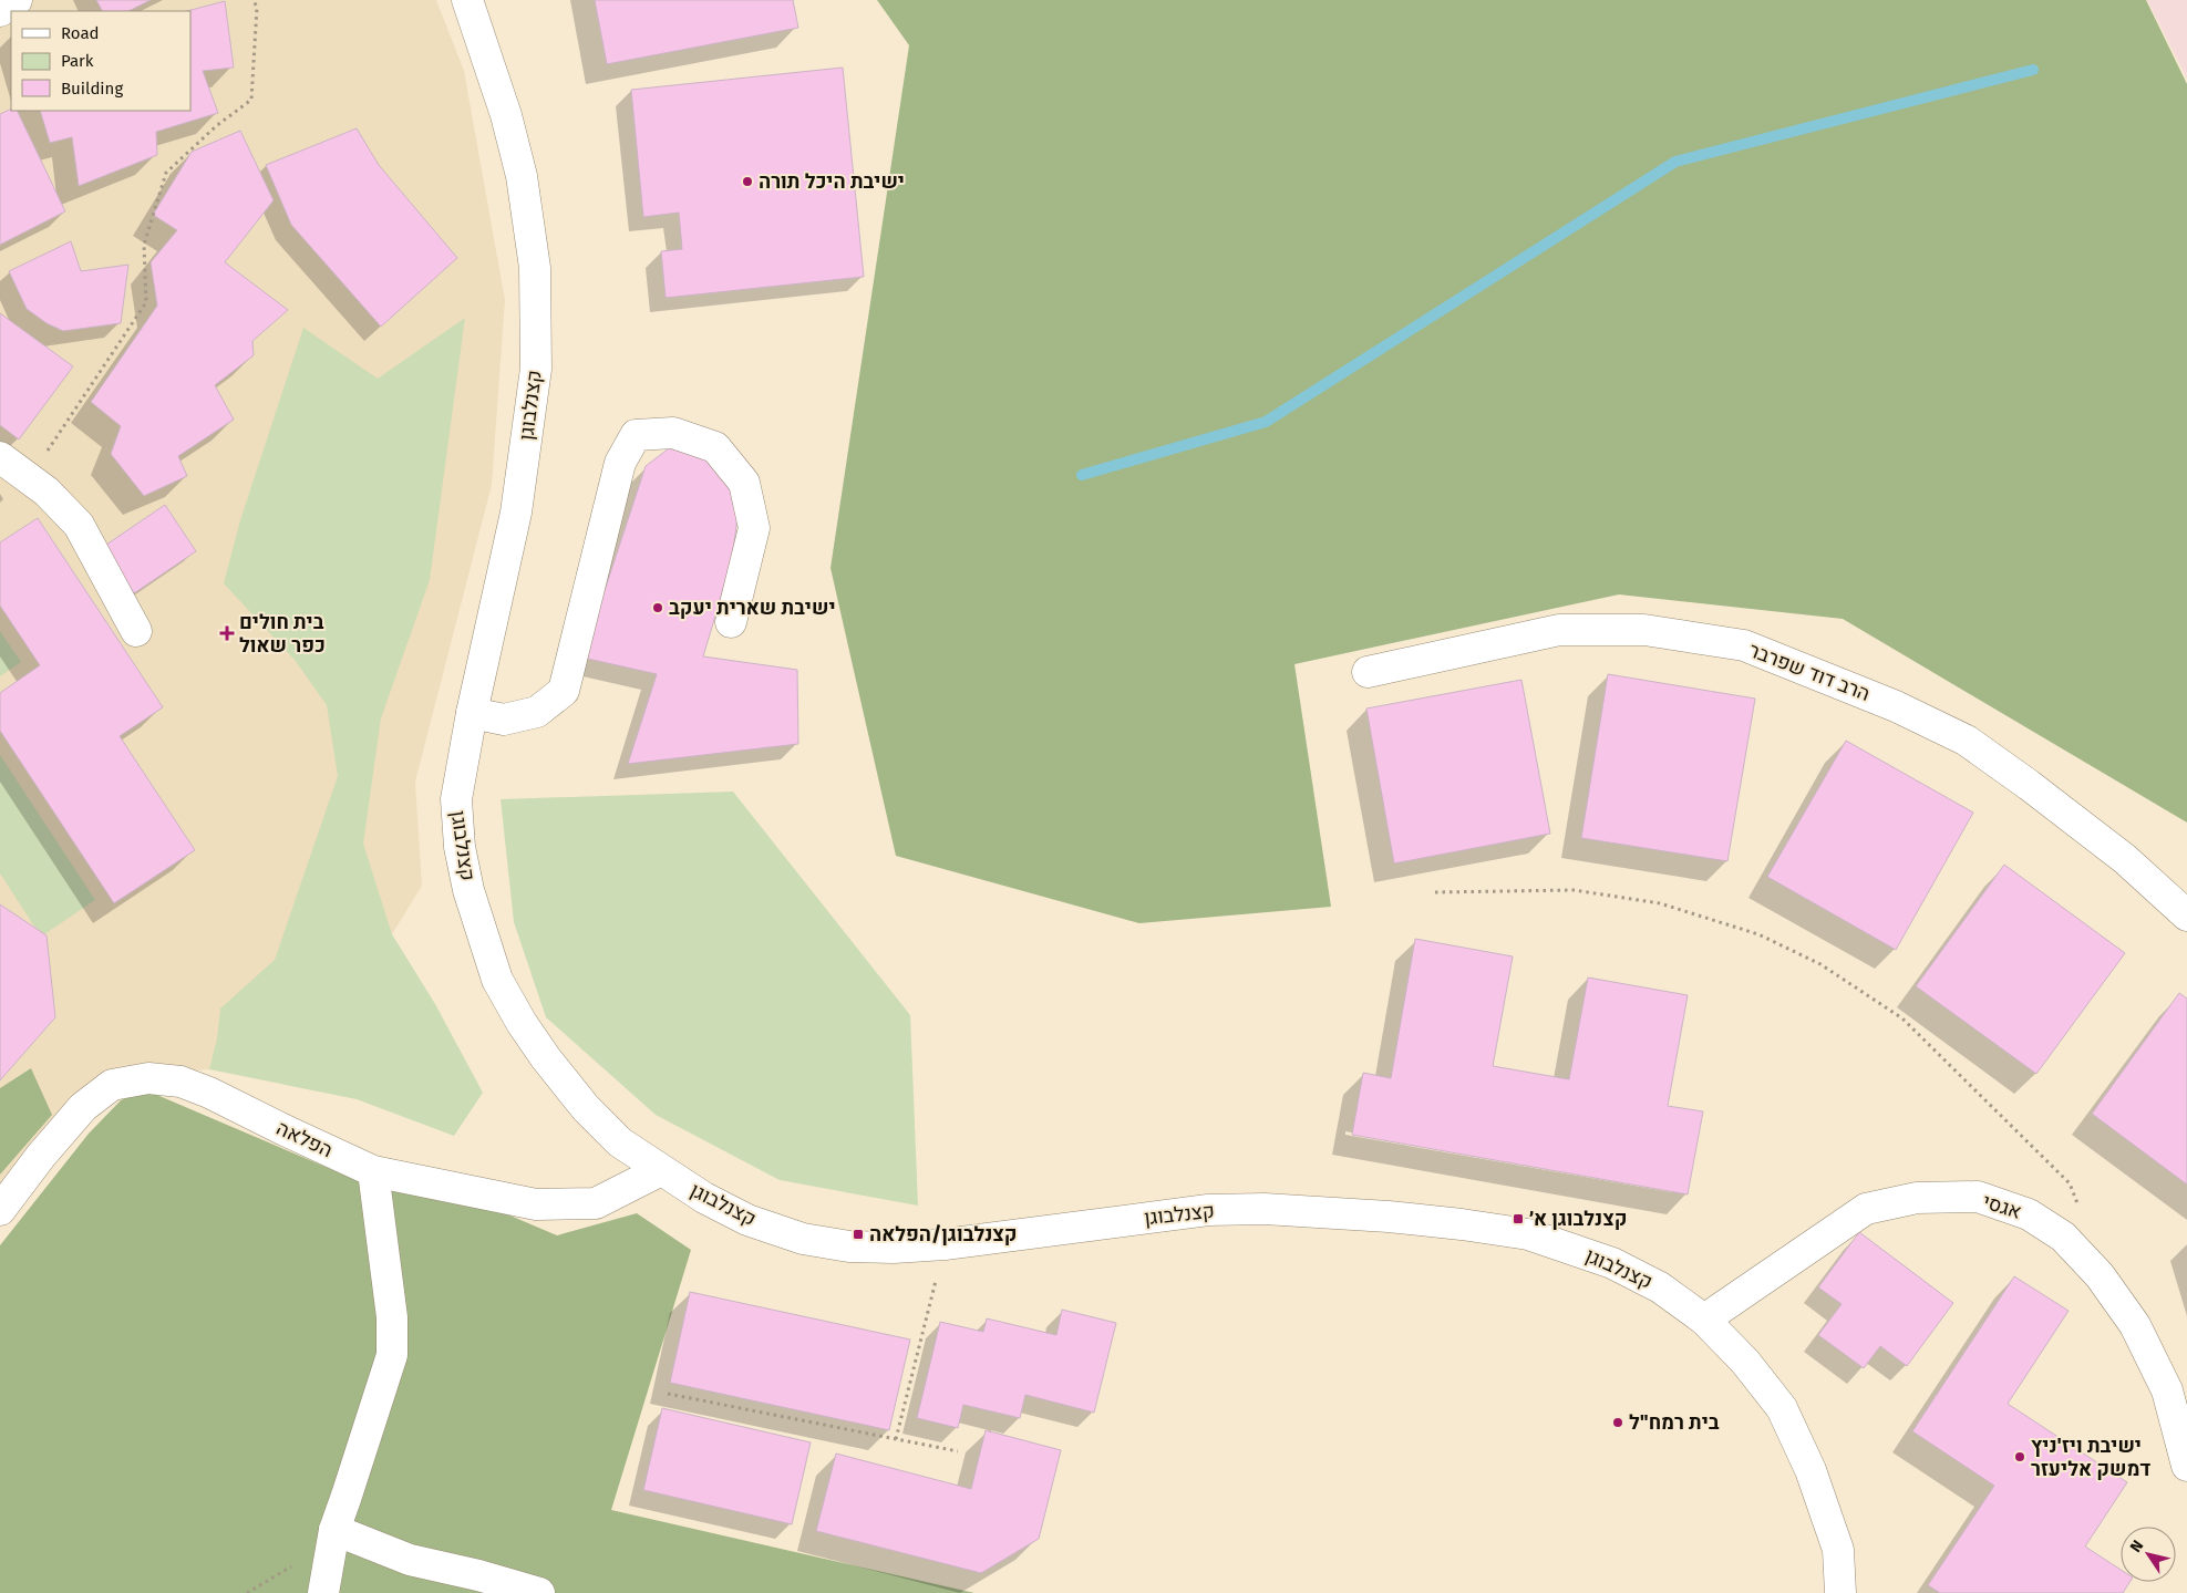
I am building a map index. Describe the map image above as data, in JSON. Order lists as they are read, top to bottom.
{
  "streets": {
    "street": [
      "קצנלבוגן",
      "הרב דוד שפרבר",
      "הפלאה",
      "אגסי"
    ]
  },
  "crossings": [
    ["קצנלבוגן", "הפלאה"],
    ["קצנלבוגן", "אגסי"]
  ],
  "places": {
    "other": [
      "ישיבת היכל תורה",
      "ישיבת שארית יעקב",
      "בית רמח\"ל",
      "ישיבת ויז'ניץ דמשק אליעזר"
    ],
    "health": ["בית חולים כפר שאול"],
    "transit": ["קצנלבוגן א׳", "קצנלבוגן/הפלאה"]
  },
  "legend": ["Road", "Park", "Building"],
  "north": "top left"
}
